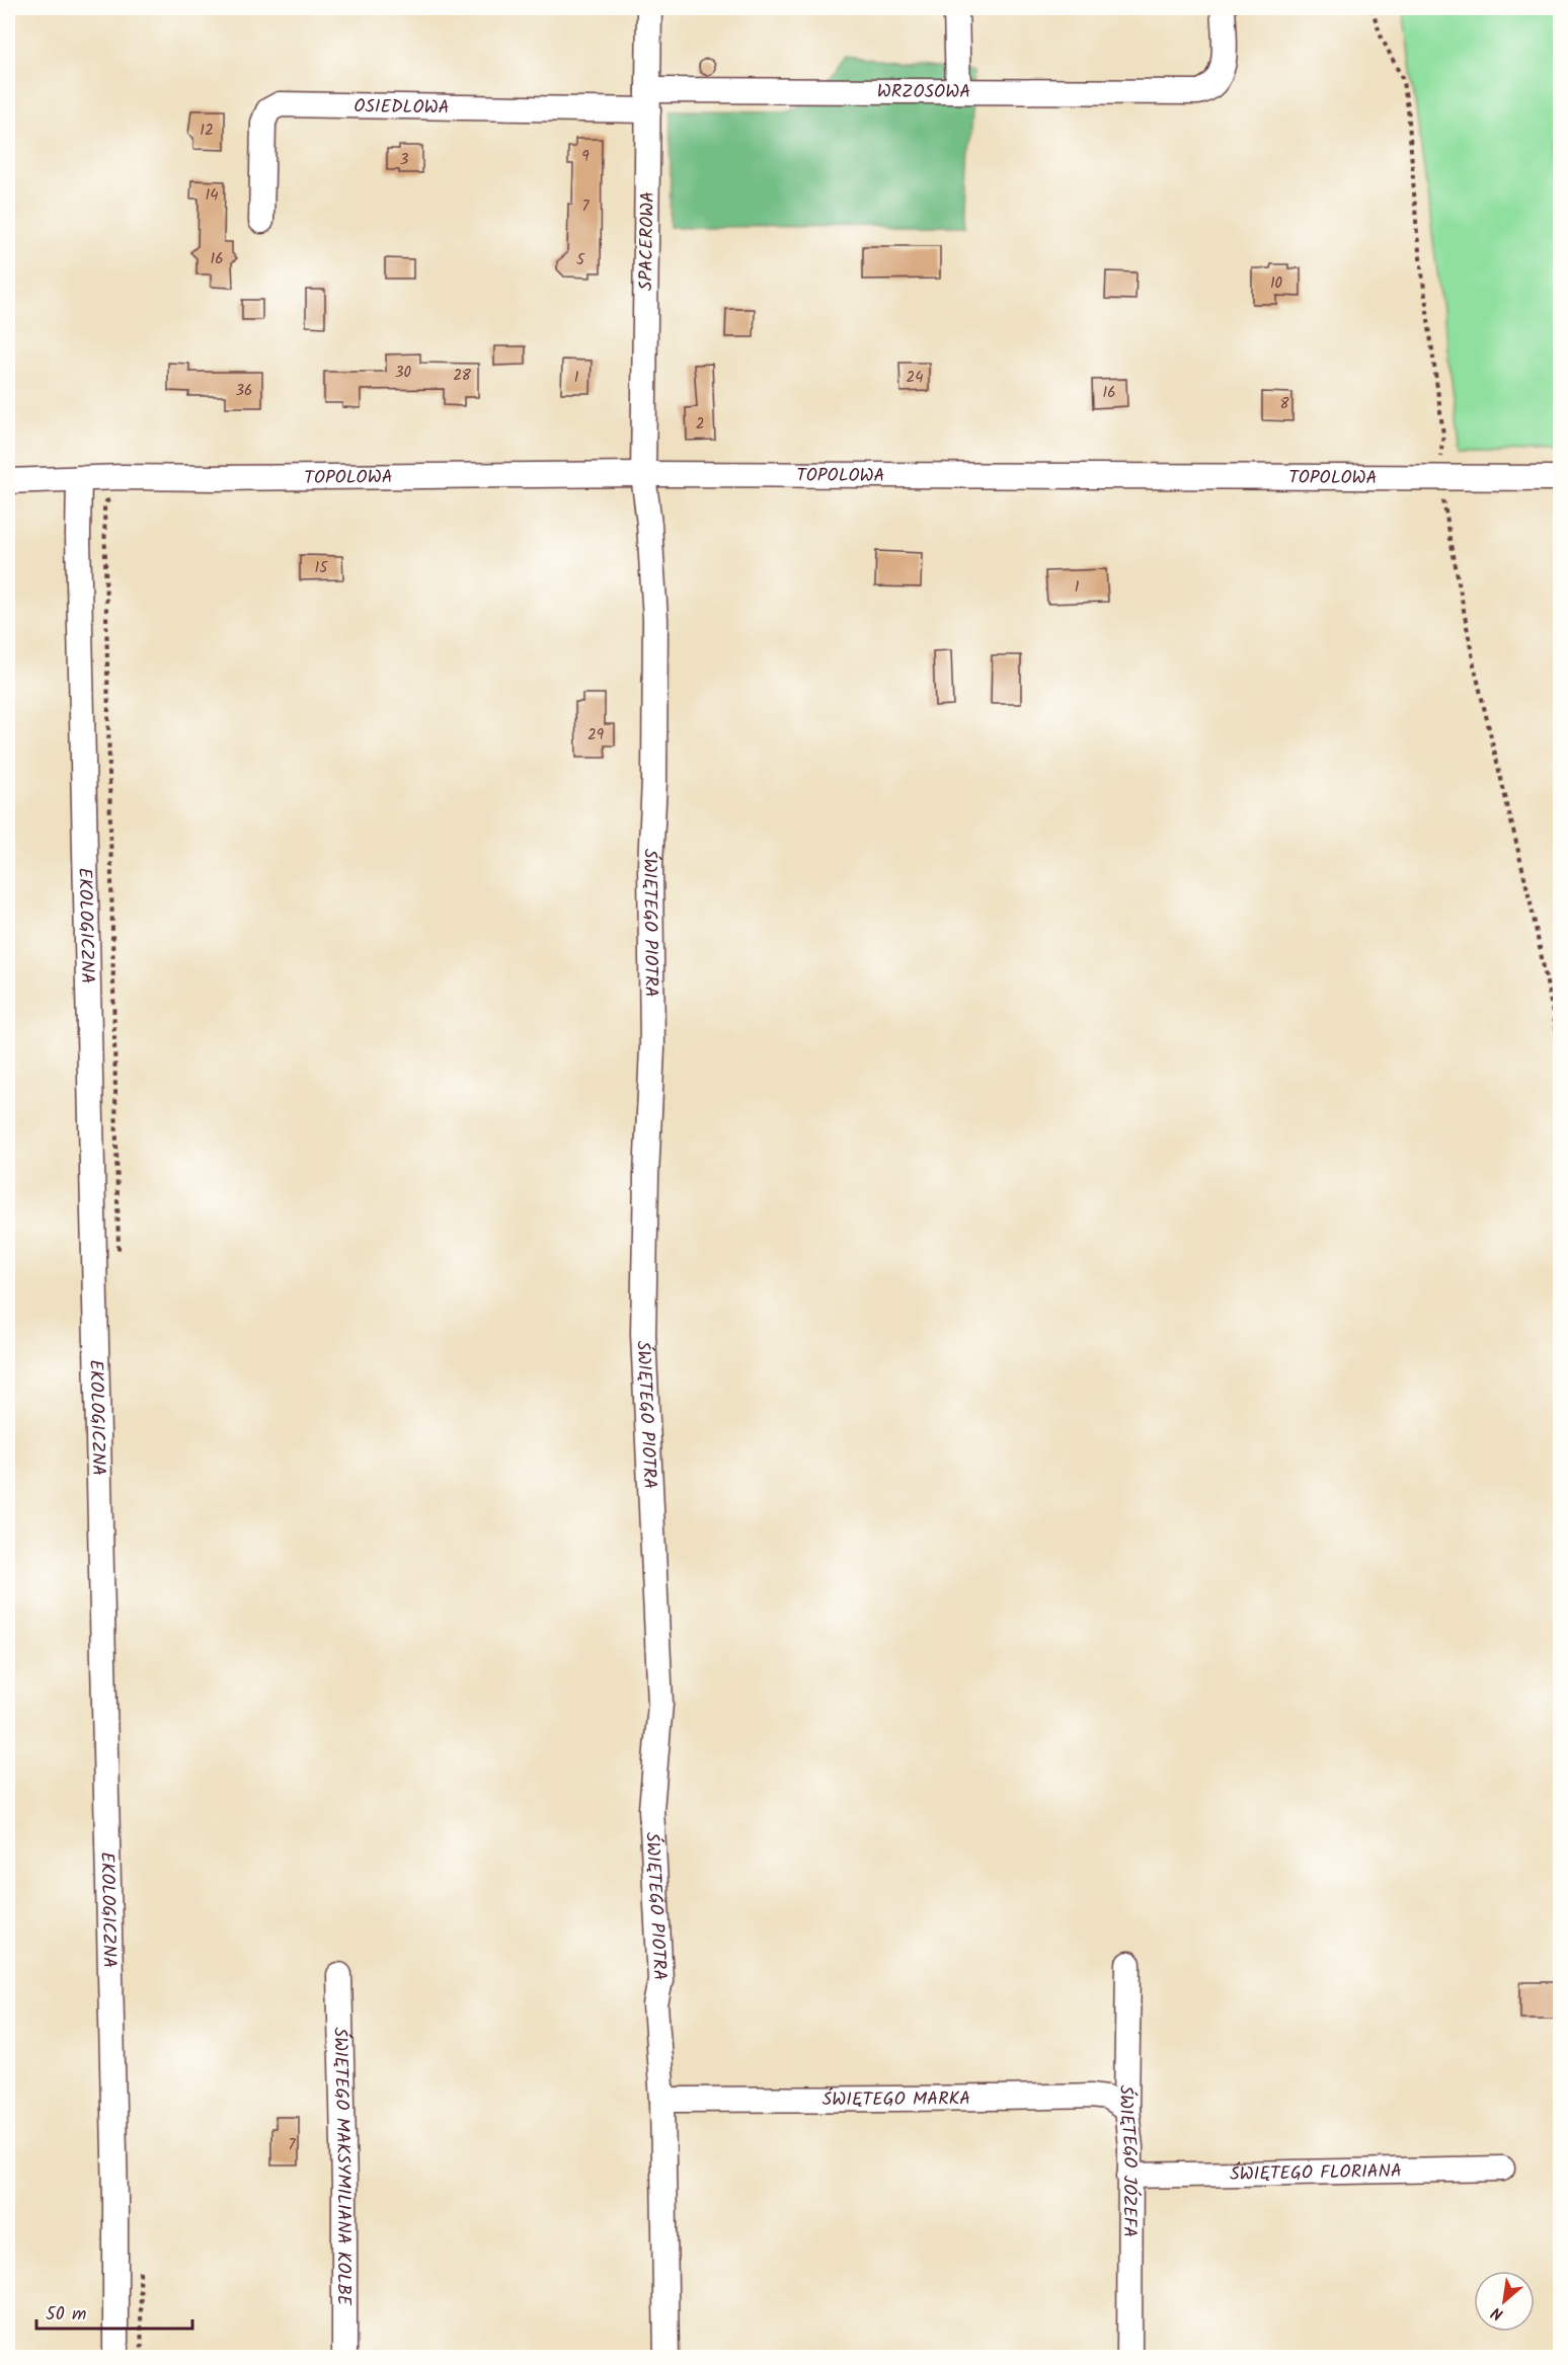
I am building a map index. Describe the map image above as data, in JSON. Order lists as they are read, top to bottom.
{
  "streets": {
    "street": [
      "WRZOSOWA",
      "OSIEDLOWA",
      "SPACEROWA",
      "TOPOLOWA",
      "ŚWIĘTEGO PIOTRA",
      "EKOLOGICZNA",
      "ŚWIĘTEGO MARKA",
      "ŚWIĘTEGO JÓZEFA",
      "ŚWIĘTEGO MAKSYMILIANA KOLBE",
      "ŚWIĘTEGO FLORIANA"
    ]
  },
  "crossings": [
    ["WRZOSOWA", "OSIEDLOWA"],
    ["WRZOSOWA", "SPACEROWA"],
    ["OSIEDLOWA", "SPACEROWA"],
    ["SPACEROWA", "TOPOLOWA"],
    ["SPACEROWA", "ŚWIĘTEGO PIOTRA"],
    ["TOPOLOWA", "ŚWIĘTEGO PIOTRA"],
    ["TOPOLOWA", "EKOLOGICZNA"],
    ["ŚWIĘTEGO PIOTRA", "ŚWIĘTEGO MARKA"],
    ["ŚWIĘTEGO MARKA", "ŚWIĘTEGO JÓZEFA"],
    ["ŚWIĘTEGO JÓZEFA", "ŚWIĘTEGO FLORIANA"]
  ],
  "house_numbers": [
    "12",
    "9",
    "3",
    "14",
    "7",
    "16",
    "5",
    "10",
    "30",
    "28",
    "1",
    "24",
    "36",
    "16",
    "8",
    "2",
    "15",
    "1",
    "29",
    "7"
  ],
  "scale_bar": "50 m",
  "north": "bottom left"
}
